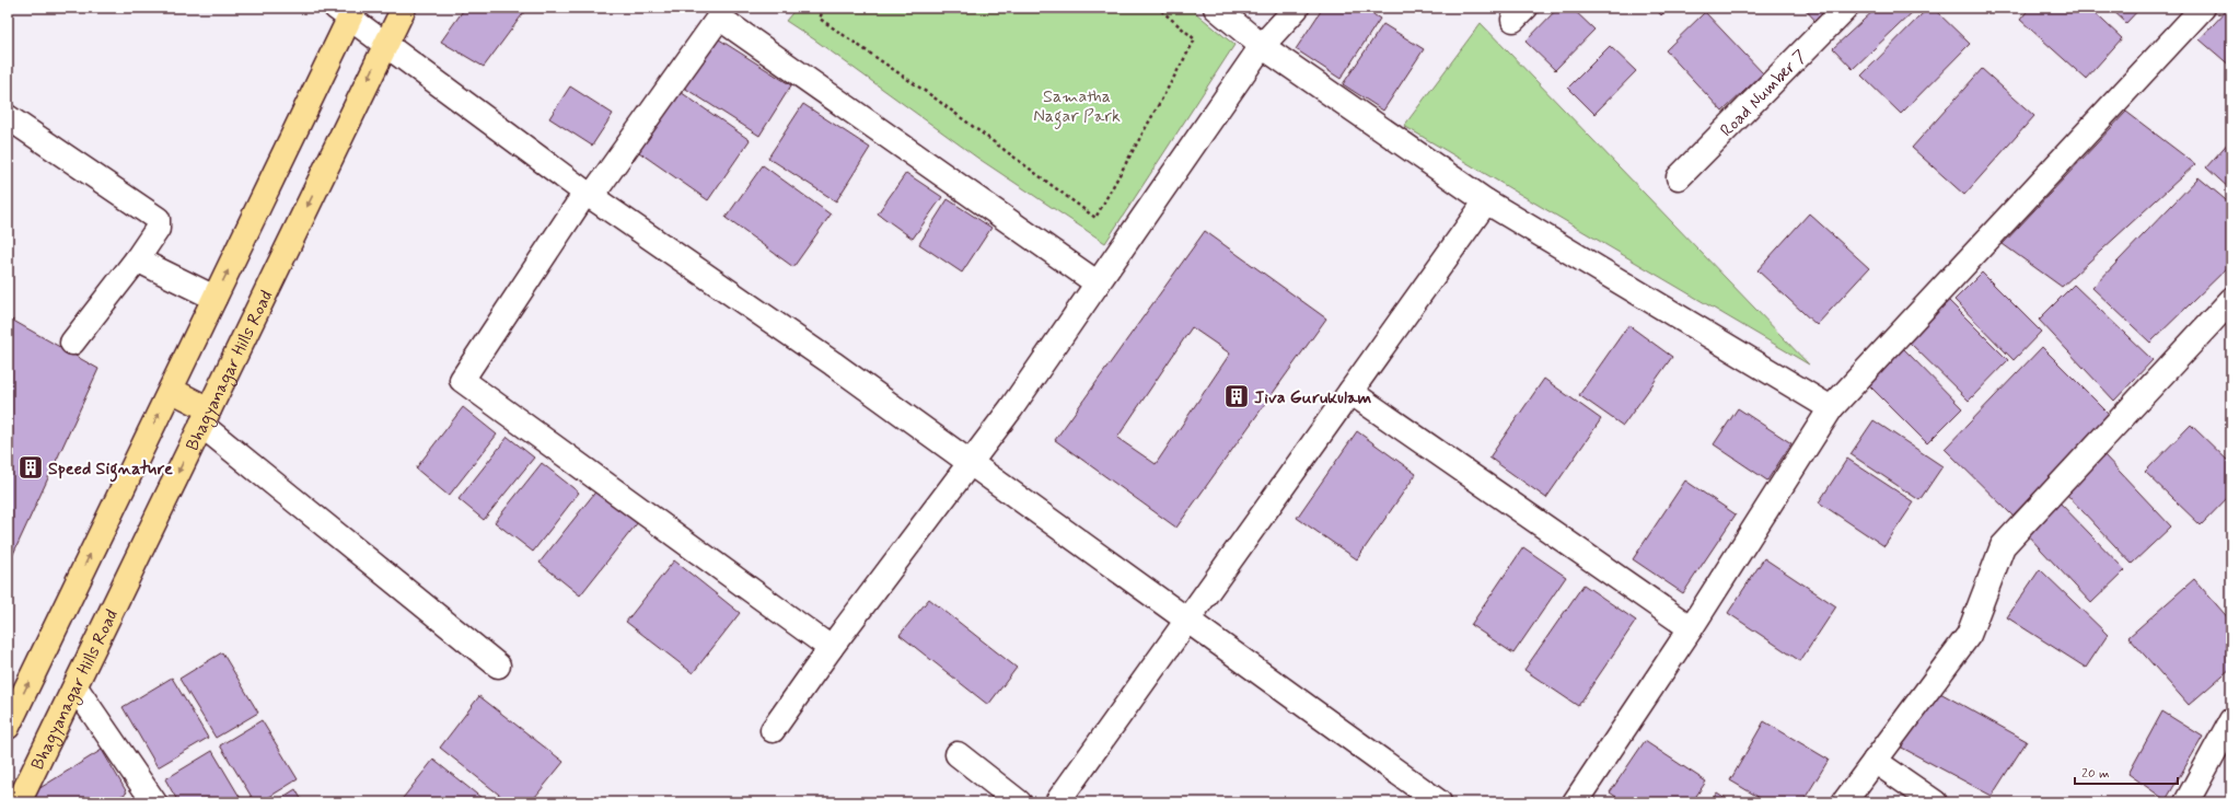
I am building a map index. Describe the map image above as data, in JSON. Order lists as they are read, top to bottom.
{
  "streets": {
    "main road": ["Bhagyanagar Hills Road"],
    "street": ["Road Number 7"]
  },
  "parks": ["Samatha Nagar Park"],
  "places": {
    "building": ["Jiva Gurukulam", "Speed Signature"]
  },
  "scale_bar": "20 m"
}
